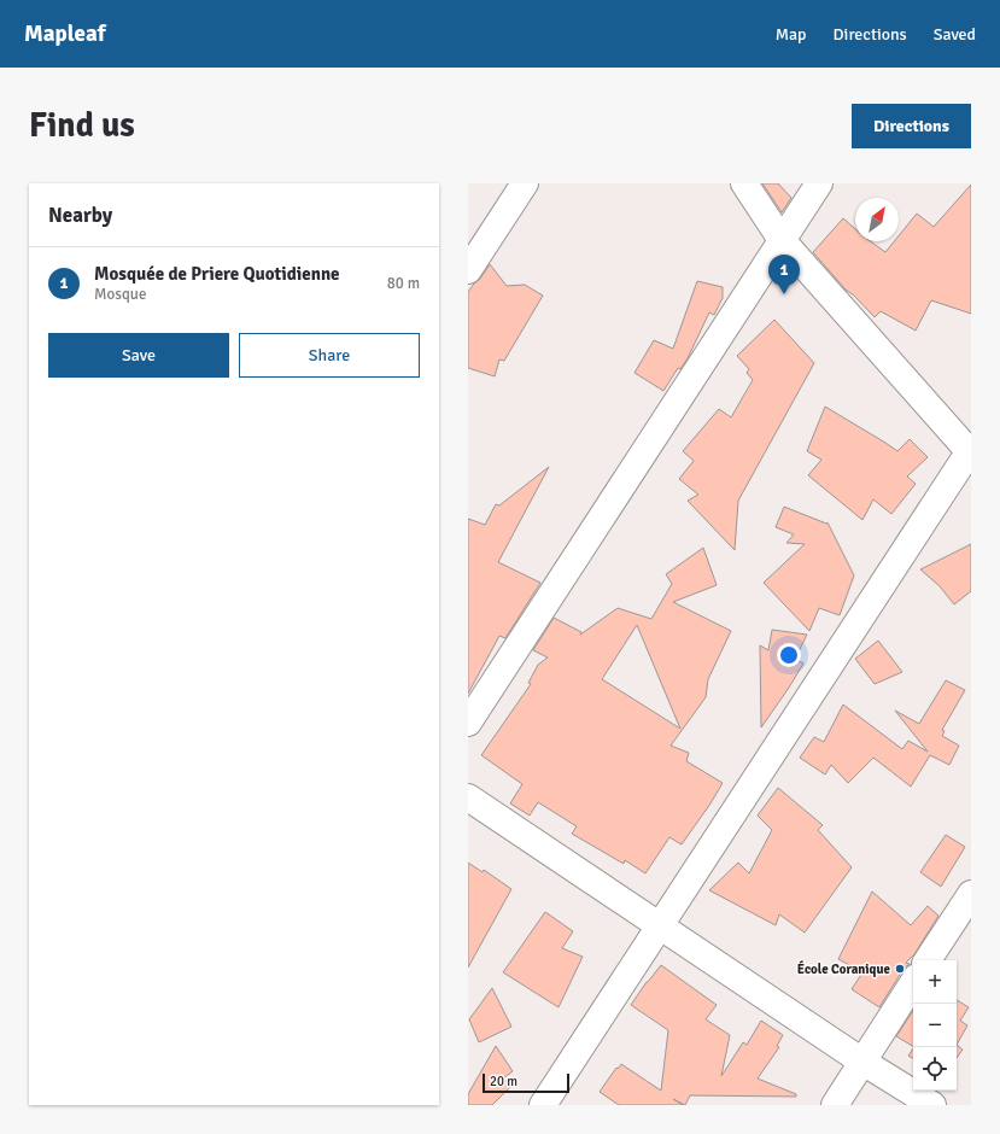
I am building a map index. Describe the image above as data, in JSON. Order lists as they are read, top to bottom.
{
  "places": ["École Coranique"],
  "scale_bar": "20 m",
  "north": "top right",
  "page": {
    "header": "Mapleaf",
    "nav": ["Map", "Directions", "Saved"],
    "buttons": [
      "Directions",
      ["Save", "Share"]
    ],
    "title": "Find us",
    "heading": "Nearby",
    "list": [
      {
        "mark": "1",
        "name": "Mosquée de Priere Quotidienne",
        "note": "Mosque",
        "value": "80 m"
      }
    ],
    "pins": "1",
    "map_buttons": ["+", "−"],
    "scale": "20 m"
  }
}
